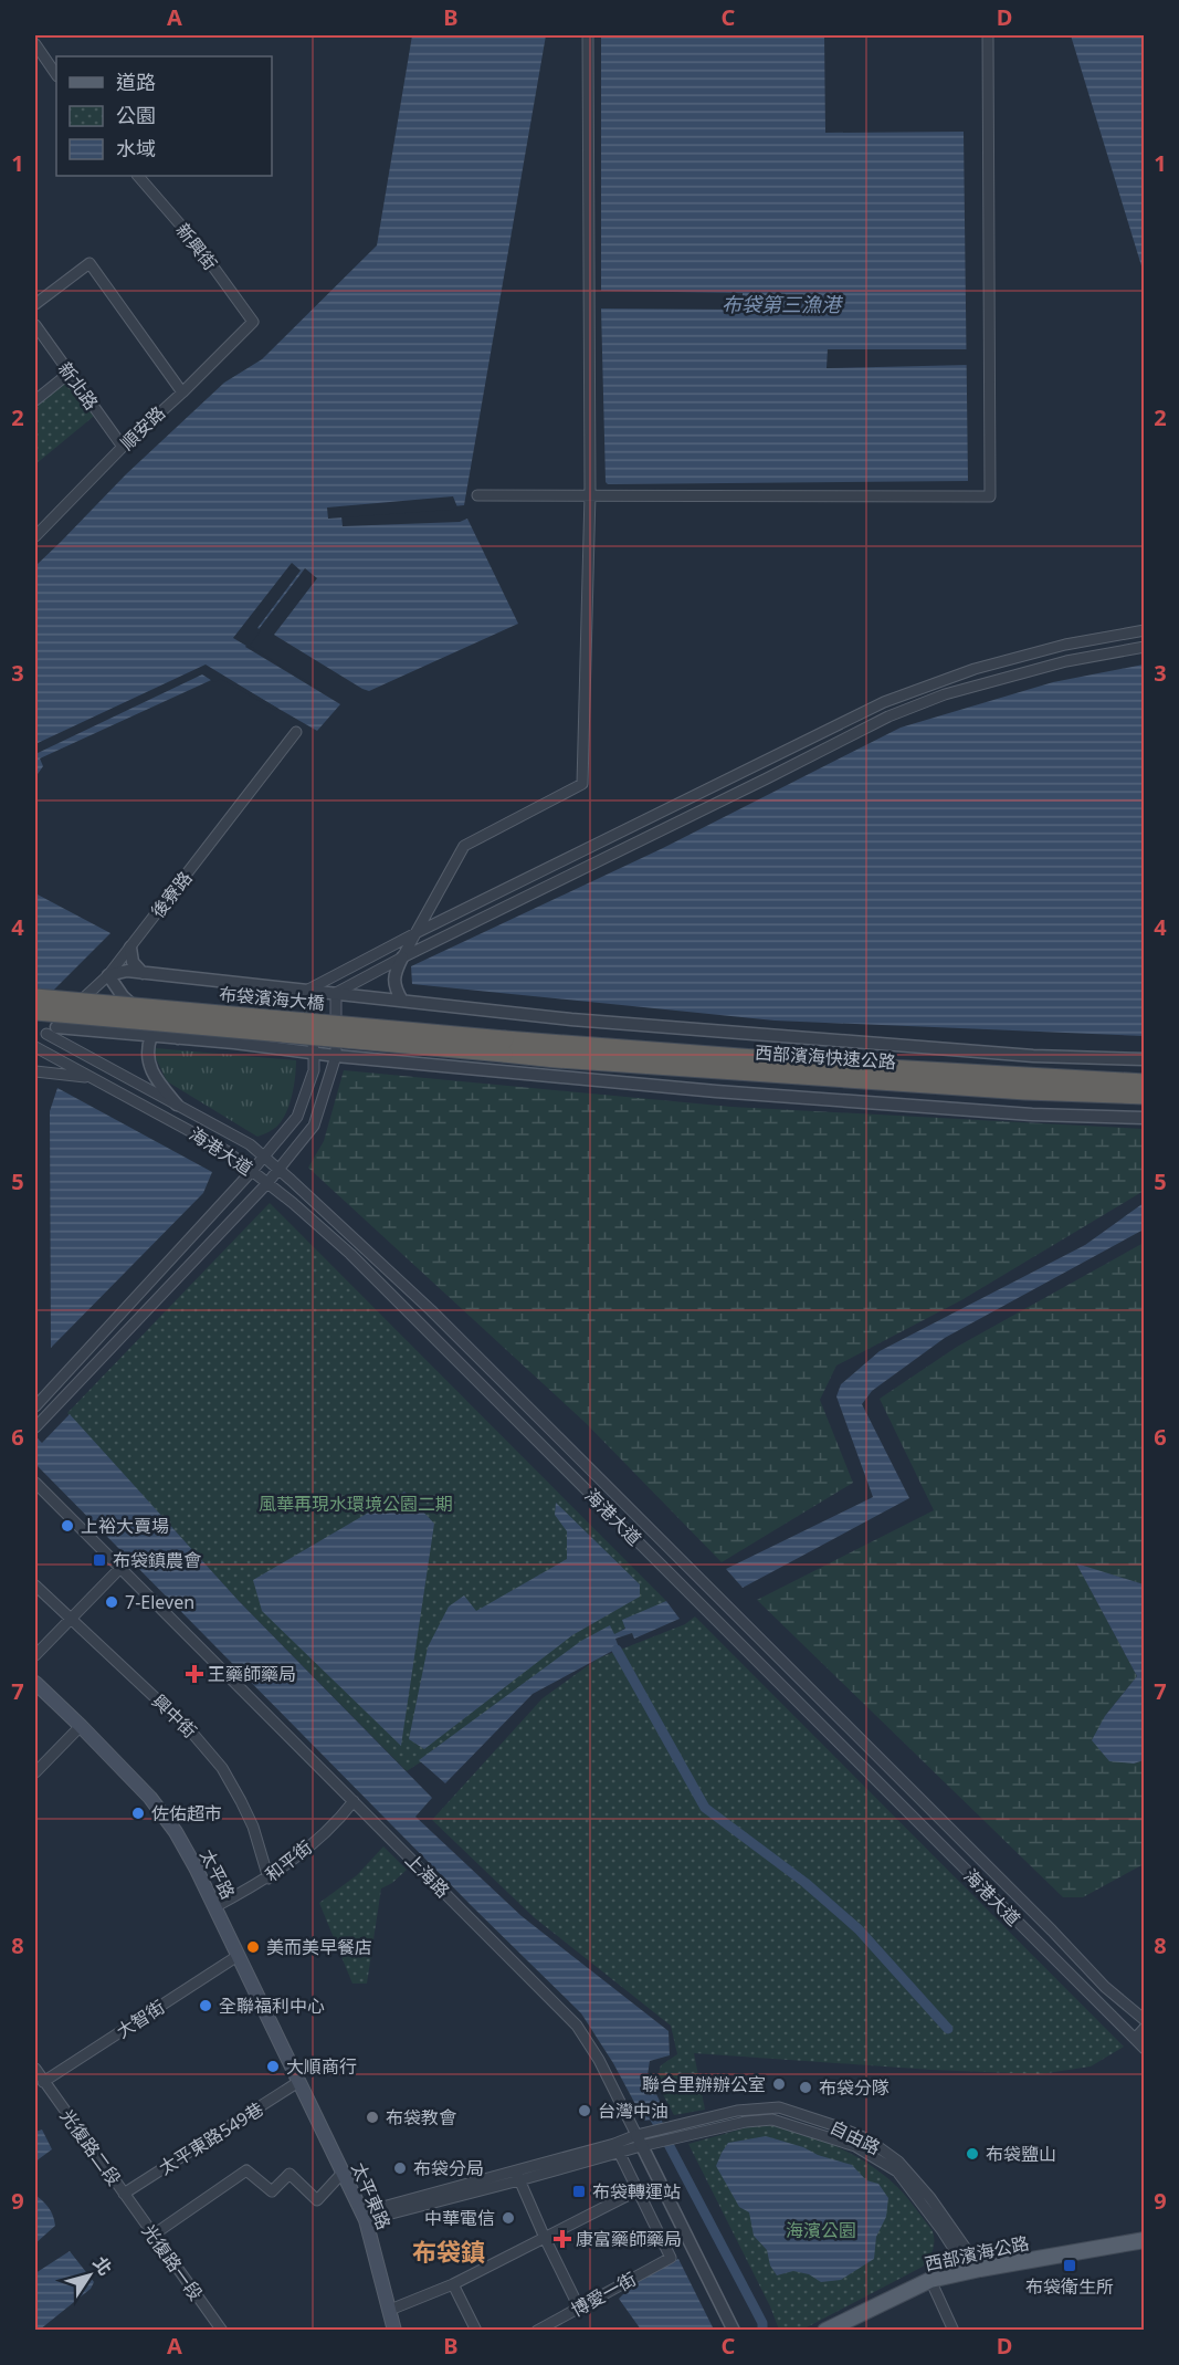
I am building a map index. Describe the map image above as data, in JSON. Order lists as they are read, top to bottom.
{
  "streets": {
    "highway": ["布袋濱海大橋", "西部濱海快速公路"],
    "main road": ["太平路", "太平東路", "西部濱海公路"],
    "street": [
      "新興街",
      "新北路",
      "順安路",
      "後寮路",
      "海港大道",
      "興中街",
      "和平街",
      "上海路",
      "大智街",
      "自由路",
      "太平東路549巷",
      "光復路二段",
      "光復路一段",
      "博愛一街"
    ]
  },
  "crossings": [
    ["新興街", "順安路"],
    ["新北路", "順安路"],
    ["後寮路", "海港大道"],
    ["布袋濱海大橋", "西部濱海快速公路"],
    ["興中街", "和平街"],
    ["和平街", "太平路"],
    ["和平街", "上海路"],
    ["太平路", "大智街"],
    ["太平路", "太平東路549巷"],
    ["太平路", "太平東路"],
    ["上海路", "自由路"],
    ["大智街", "光復路二段"],
    ["自由路", "西部濱海公路"],
    ["太平東路549巷", "光復路二段"],
    ["太平東路549巷", "太平東路"],
    ["太平東路549巷", "光復路一段"],
    ["光復路二段", "光復路一段"]
  ],
  "districts": ["布袋鎮"],
  "water": ["布袋第三漁港"],
  "parks": ["風華再現水環境公園二期", "海濱公園"],
  "places": {
    "other": [
      "上裕大賣場",
      "7-Eleven",
      "佐佑超市",
      "美而美早餐店",
      "全聯福利中心",
      "大順商行",
      "聯合里辦辦公室",
      "布袋分隊",
      "台灣中油",
      "布袋教會",
      "布袋鹽山",
      "布袋分局",
      "中華電信"
    ],
    "transit": ["布袋鎮農會", "布袋轉運站", "布袋衛生所"],
    "health": ["王藥師藥局", "康富藥師藥局"]
  },
  "legend": ["道路", "公園", "水域"],
  "north": "top right",
  "grid": {
    "columns": [
      "A",
      "B",
      "C",
      "D"
    ],
    "rows": [
      "1",
      "2",
      "3",
      "4",
      "5",
      "6",
      "7",
      "8",
      "9"
    ]
  }
}
